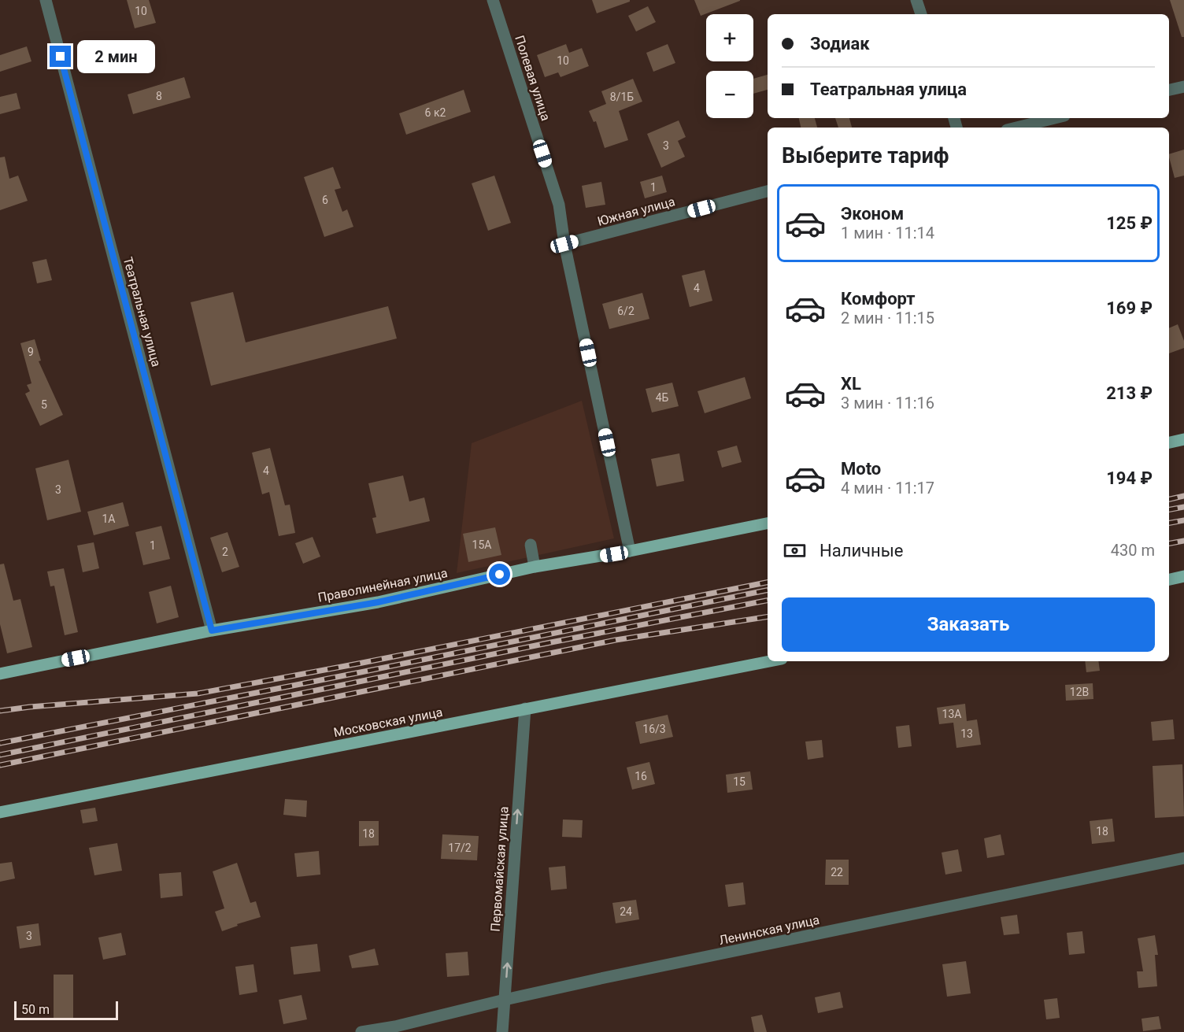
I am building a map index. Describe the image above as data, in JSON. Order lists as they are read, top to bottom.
{
  "streets": {
    "main road": ["Праволинейная улица", "Московская улица"],
    "street": [
      "Полевая улица",
      "Южная улица",
      "Театральная улица",
      "Первомайская улица",
      "Ленинская улица"
    ]
  },
  "crossings": [
    ["Полевая улица", "Южная улица"],
    ["Полевая улица", "Праволинейная улица"],
    ["Театральная улица", "Праволинейная улица"],
    ["Московская улица", "Первомайская улица"],
    ["Первомайская улица", "Ленинская улица"]
  ],
  "one_way": ["Первомайская улица"],
  "house_numbers": [
    "10",
    "10",
    "8",
    "8/1Б",
    "6 к2",
    "3",
    "1",
    "6",
    "4",
    "6/2",
    "9",
    "4Б",
    "5",
    "4",
    "3",
    "1А",
    "15А",
    "1",
    "2",
    "12В",
    "13А",
    "16/3",
    "13",
    "16",
    "15",
    "18",
    "18",
    "17/2",
    "22",
    "24",
    "3"
  ],
  "scale_bar": "50 m",
  "page": {
    "map_buttons": ["+", "−"],
    "banner": ["Зодиак", "Театральная улица"],
    "bubble": "2 мин",
    "heading": "Выберите тариф",
    "list": [
      {
        "name": "Эконом",
        "note": "1 мин · 11:14",
        "value": "125 ₽"
      },
      {
        "name": "Комфорт",
        "note": "2 мин · 11:15",
        "value": "169 ₽"
      },
      {
        "name": "XL",
        "note": "3 мин · 11:16",
        "value": "213 ₽"
      },
      {
        "name": "Moto",
        "note": "4 мин · 11:17",
        "value": "194 ₽"
      }
    ],
    "pay": ["Наличные", "430 m"],
    "buttons": "Заказать",
    "scale": "50 m"
  }
}
